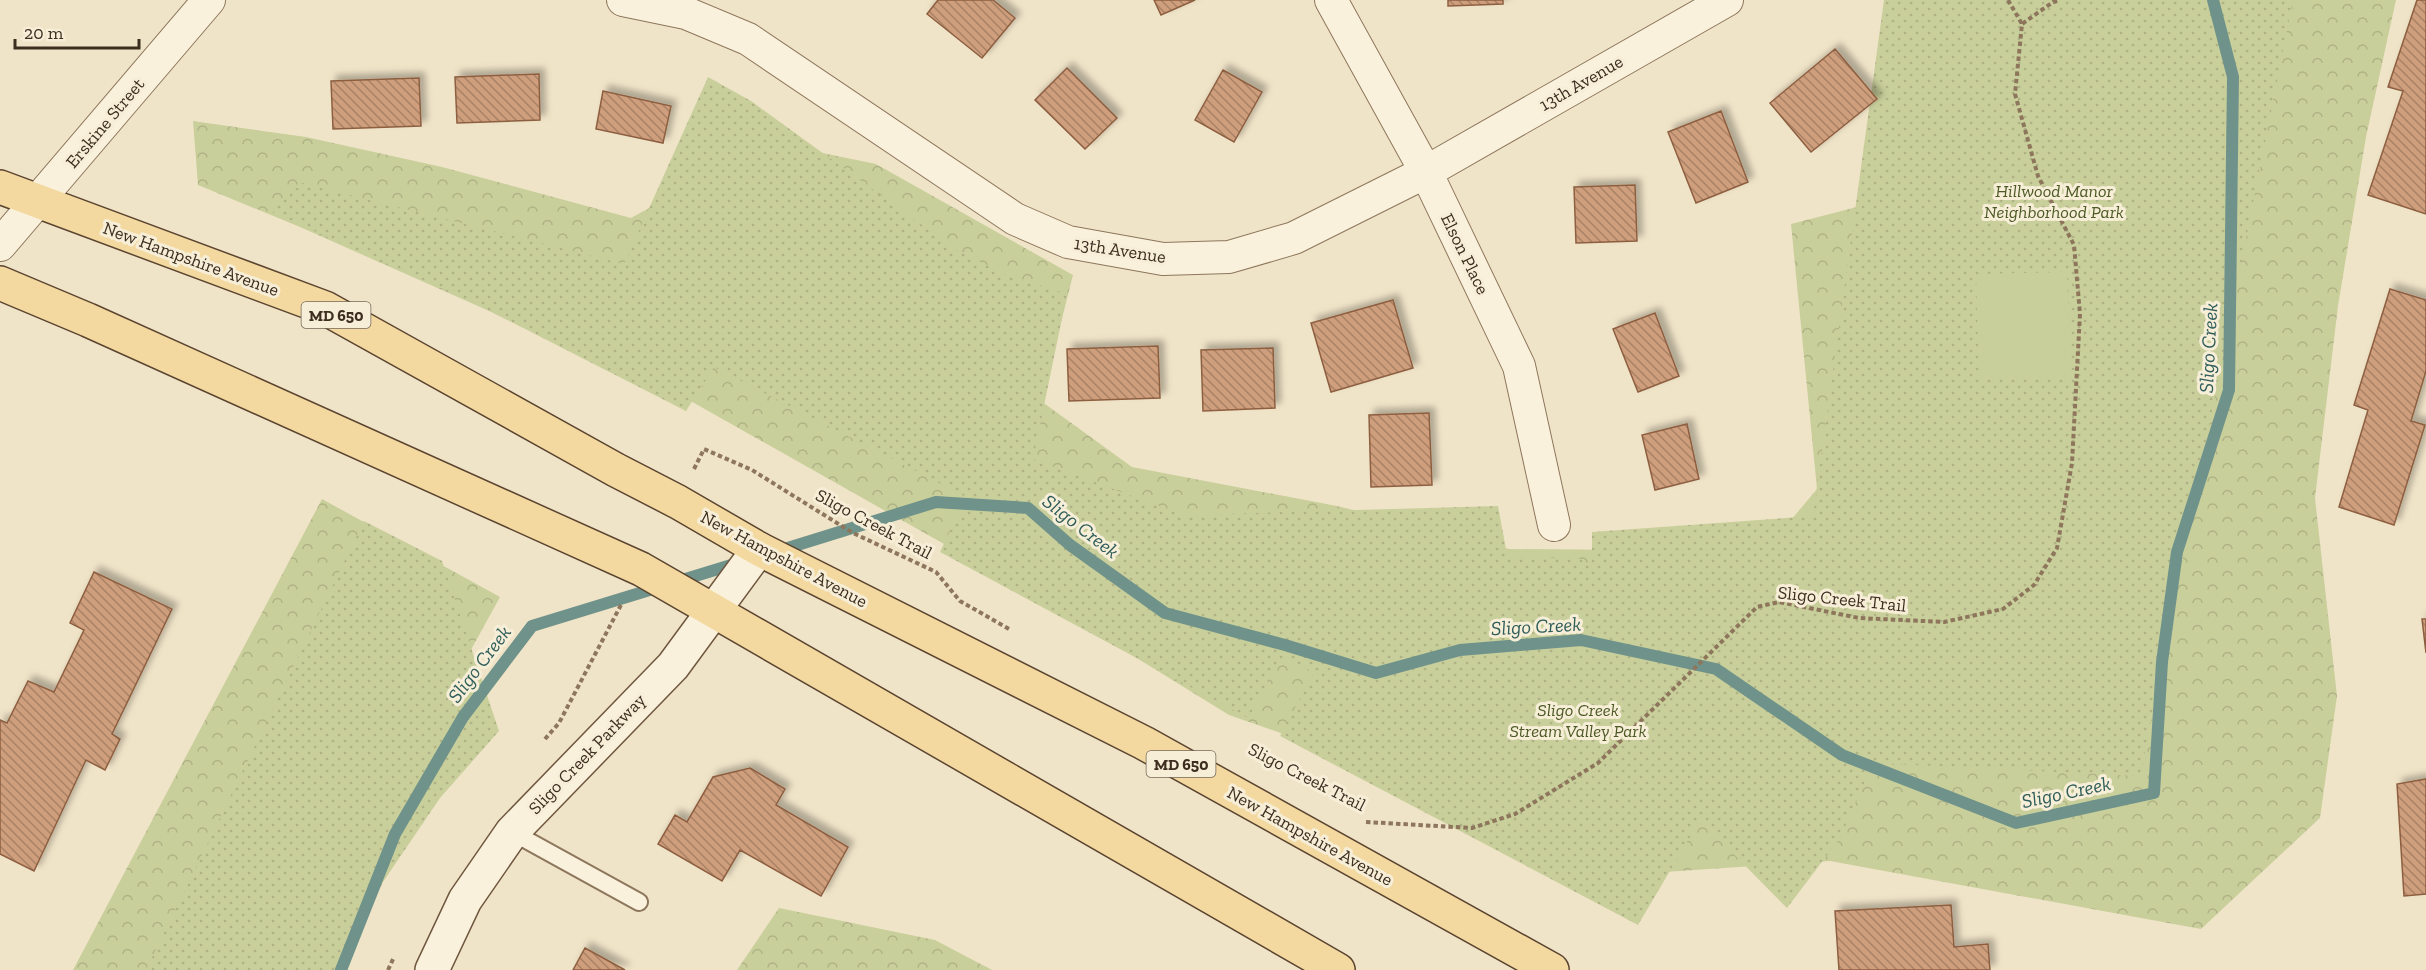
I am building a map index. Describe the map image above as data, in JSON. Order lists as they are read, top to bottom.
{
  "streets": {
    "main road": ["New Hampshire Avenue", "MD 650"],
    "street": [
      "13th Avenue",
      "Erskine Street",
      "Elson Place",
      "Sligo Creek Parkway"
    ],
    "path": ["Sligo Creek Trail"]
  },
  "crossings": [
    ["13th Avenue", "Elson Place"],
    ["Erskine Street", "New Hampshire Avenue"],
    ["New Hampshire Avenue", "Sligo Creek Parkway"]
  ],
  "water": ["Sligo Creek"],
  "parks": ["Hillwood Manor Neighborhood Park", "Sligo Creek Stream Valley Park"],
  "scale_bar": "20 m"
}
